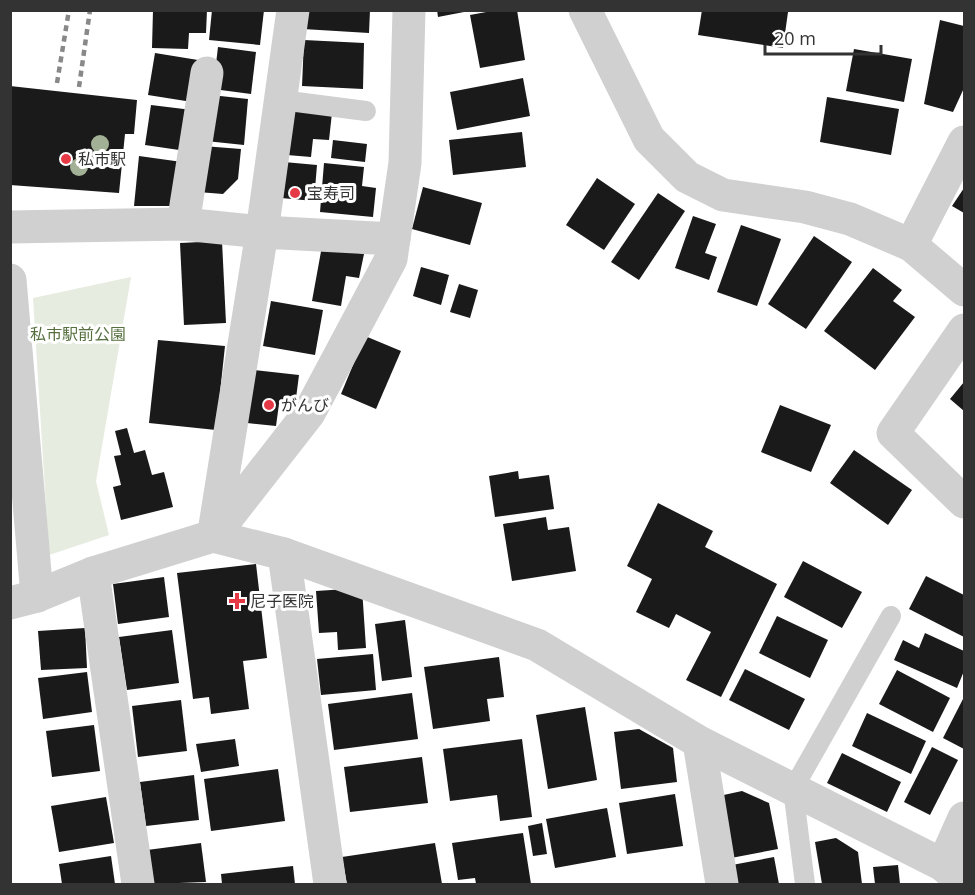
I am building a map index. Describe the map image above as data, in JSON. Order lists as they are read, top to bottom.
{
  "parks": ["私市駅前公園"],
  "places": {
    "other": ["私市駅", "宝寿司", "がんび"],
    "health": ["尼子医院"]
  },
  "scale_bar": "20 m"
}
